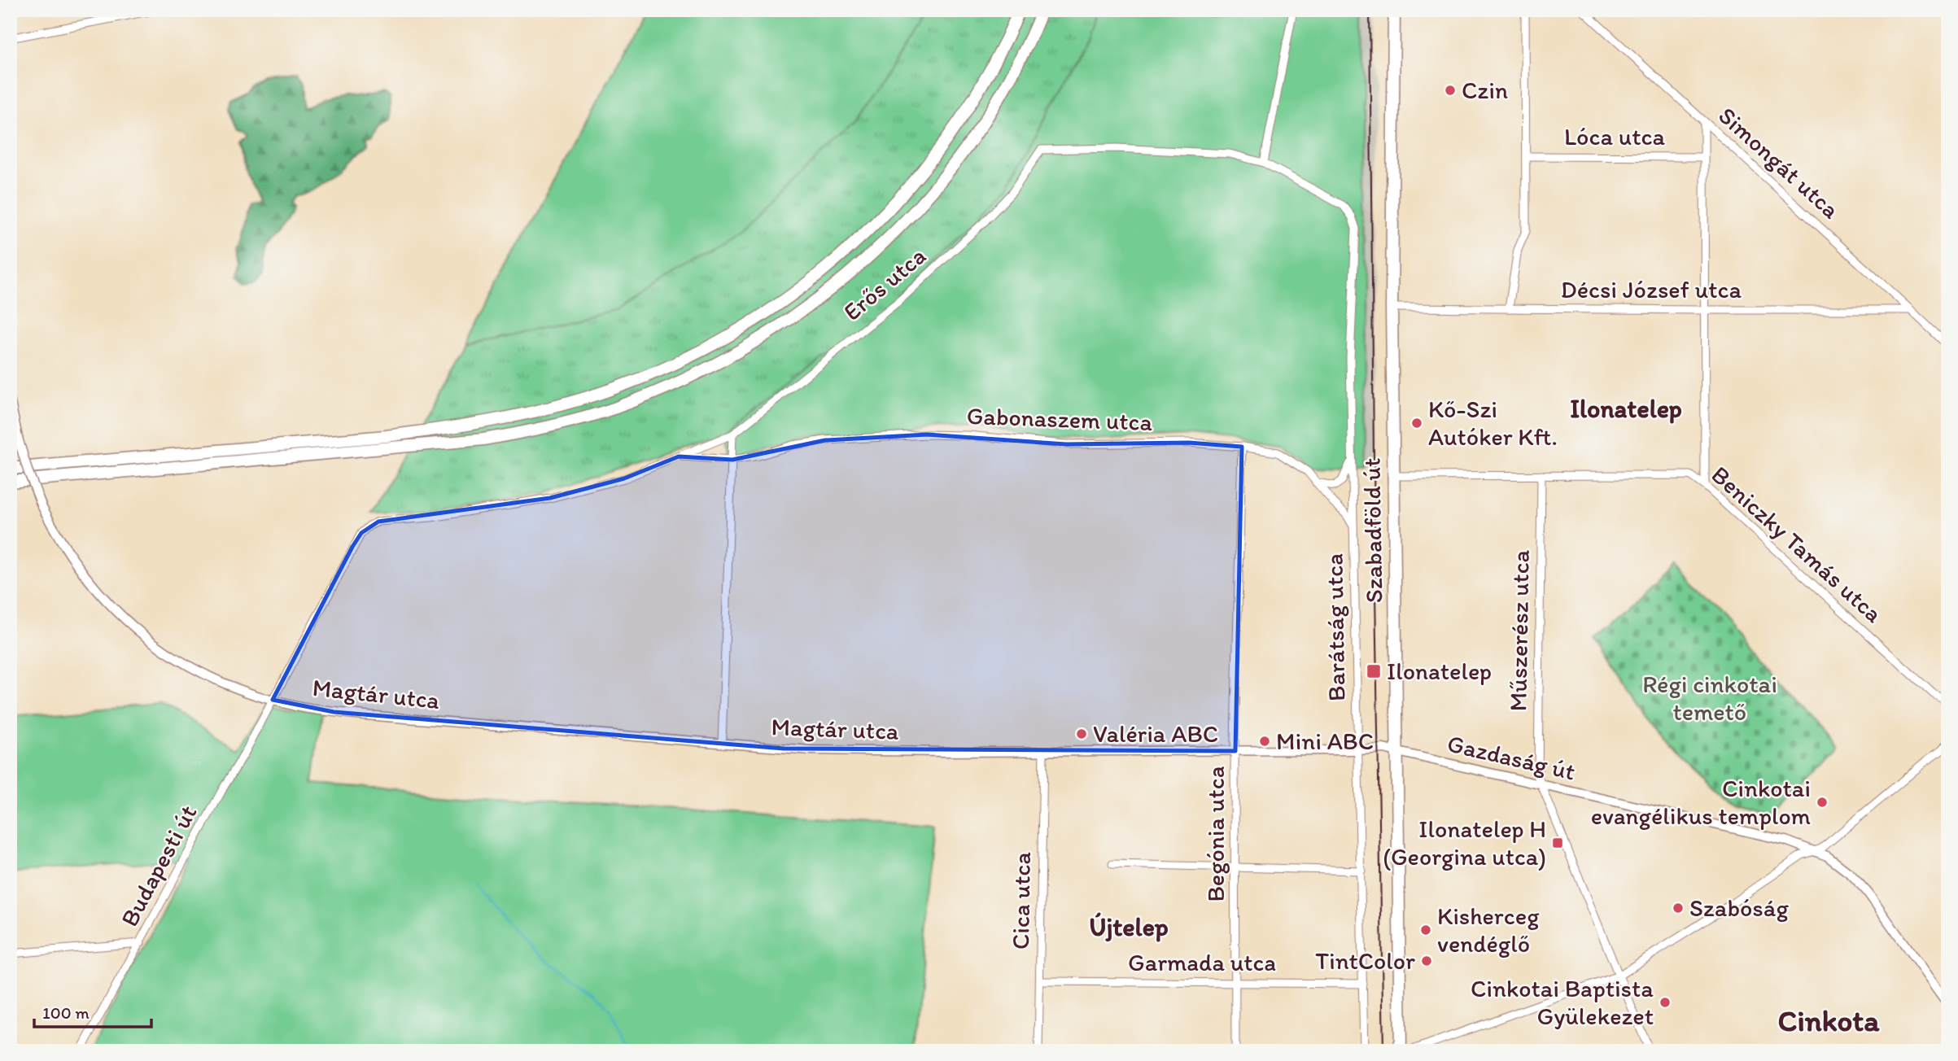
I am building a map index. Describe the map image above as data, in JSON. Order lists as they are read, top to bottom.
{
  "streets": {
    "main road": ["Szabadföld út"],
    "street": [
      "Lóca utca",
      "Simongát utca",
      "Erős utca",
      "Décsi József utca",
      "Gabonaszem utca",
      "Beniczky Tamás utca",
      "Barátság utca",
      "Műszerész utca",
      "Magtár utca",
      "Gazdaság út",
      "Begónia utca",
      "Budapesti út",
      "Cica utca",
      "Garmada utca"
    ]
  },
  "crossings": [
    ["Simongát utca", "Décsi József utca"],
    ["Erős utca", "Barátság utca"],
    ["Erős utca", "Budapesti út"],
    ["Décsi József utca", "Szabadföld út"],
    ["Gabonaszem utca", "Barátság utca"],
    ["Gabonaszem utca", "Begónia utca"],
    ["Gabonaszem utca", "Budapesti út"],
    ["Szabadföld út", "Beniczky Tamás utca"],
    ["Szabadföld út", "Magtár utca"],
    ["Szabadföld út", "Gazdaság út"],
    ["Beniczky Tamás utca", "Műszerész utca"],
    ["Barátság utca", "Magtár utca"],
    ["Barátság utca", "Garmada utca"],
    ["Műszerész utca", "Gazdaság út"],
    ["Magtár utca", "Gazdaság út"],
    ["Magtár utca", "Begónia utca"],
    ["Magtár utca", "Budapesti út"],
    ["Magtár utca", "Cica utca"],
    ["Begónia utca", "Garmada utca"],
    ["Cica utca", "Garmada utca"]
  ],
  "districts": ["Ilonatelep", "Újtelep", "Cinkota"],
  "parks": ["Régi cinkotai temető"],
  "places": {
    "other": [
      "Czin",
      "Kő-Szi Autóker Kft.",
      "Valéria ABC",
      "Mini ABC",
      "Cinkotai evangélikus templom",
      "Szabóság",
      "Kisherceg vendéglő",
      "TintColor",
      "Cinkotai Baptista Gyülekezet"
    ],
    "transit": ["Ilonatelep", "Ilonatelep H (Georgina utca)"]
  },
  "scale_bar": "100 m"
}
